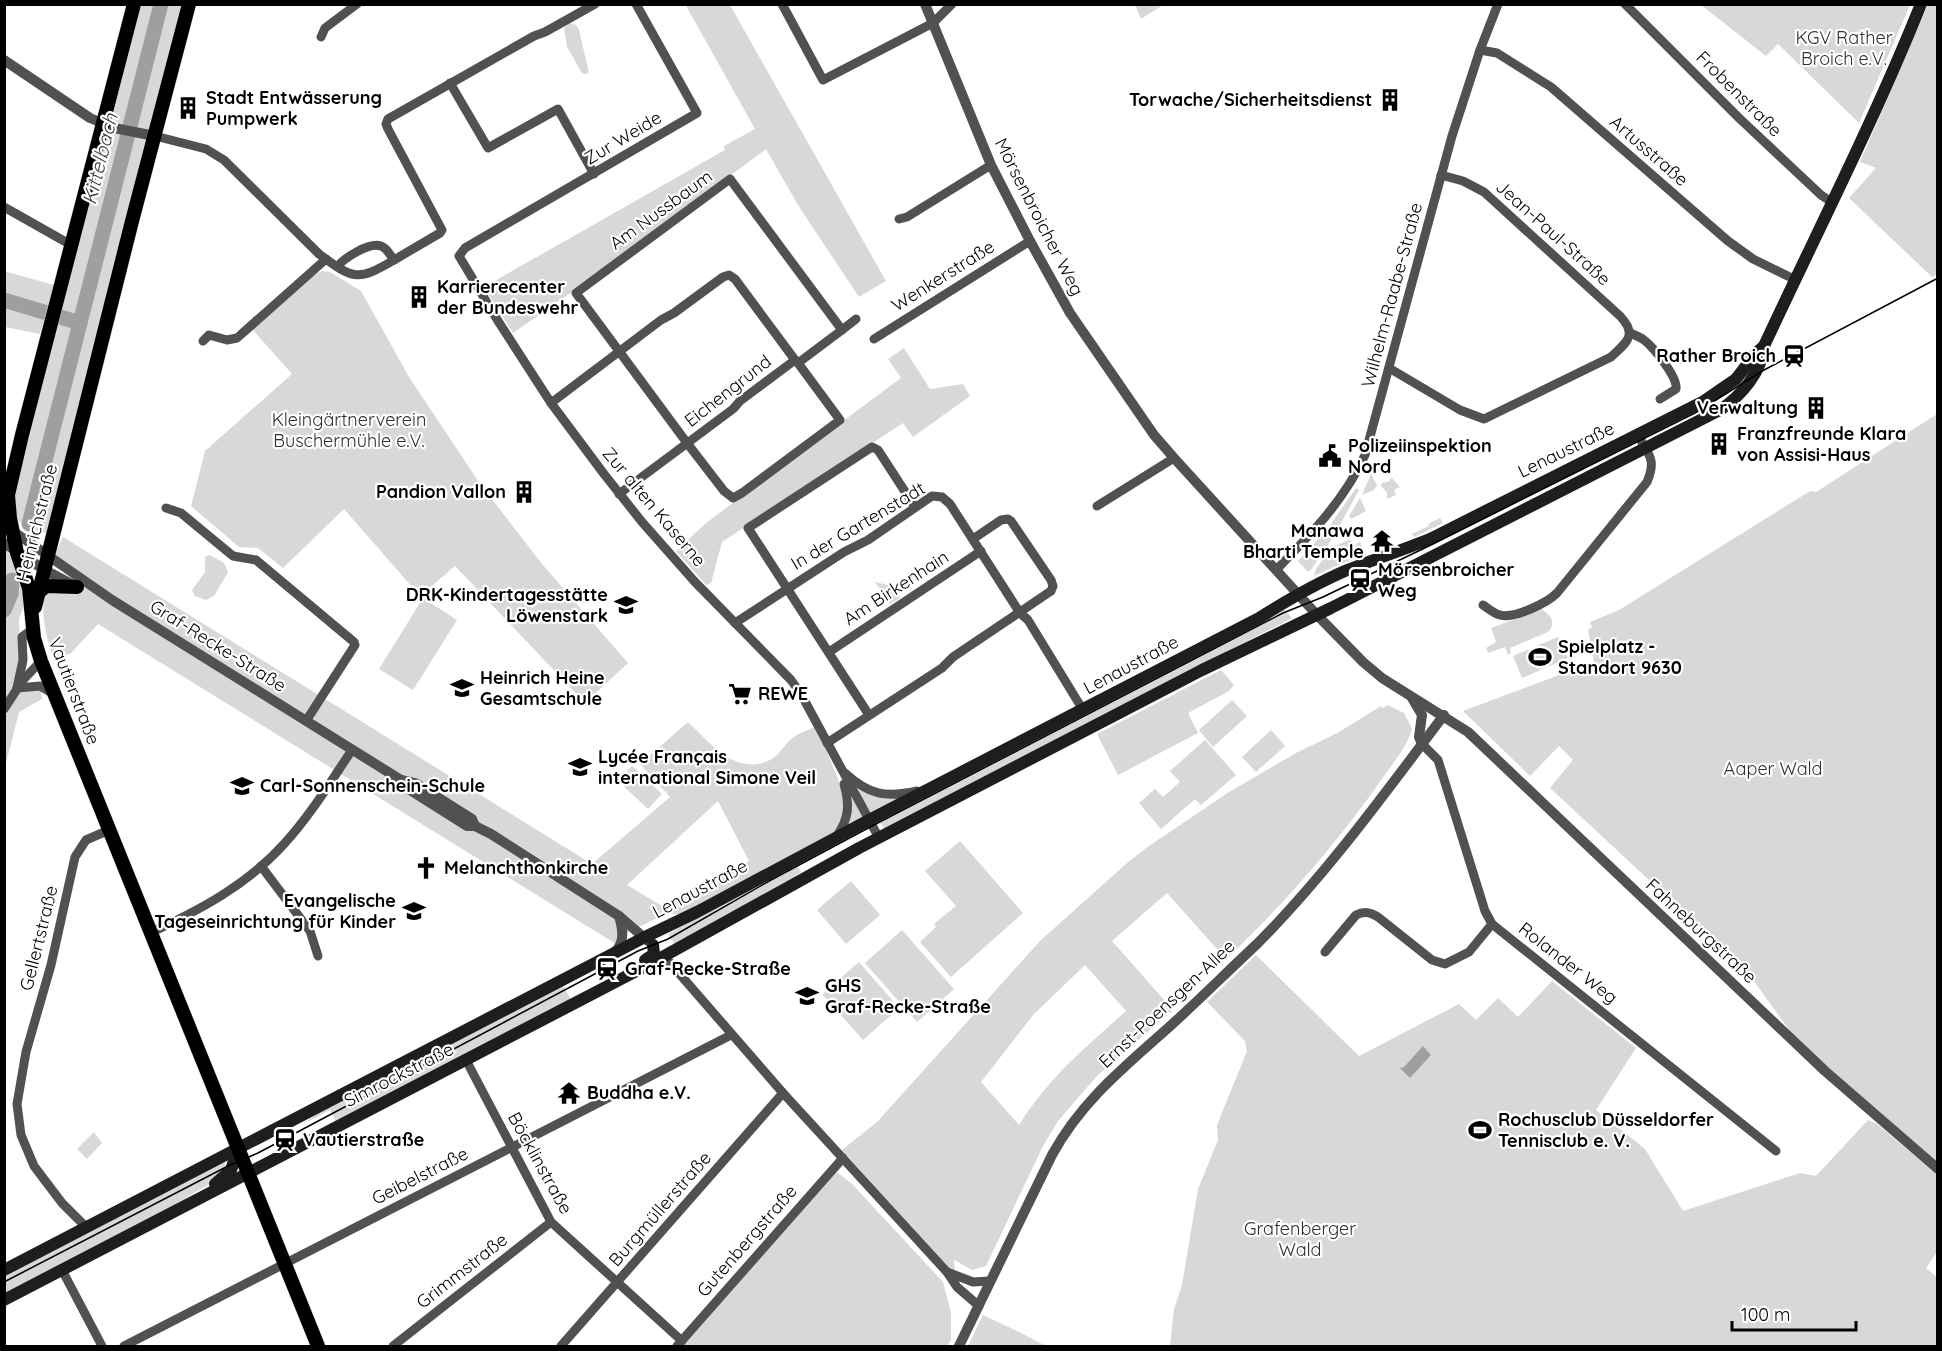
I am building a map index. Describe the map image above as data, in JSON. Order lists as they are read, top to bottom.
{
  "streets": {
    "main road": [
      "Lenaustraße",
      "Heinrichstraße",
      "Vautierstraße",
      "Simrockstraße"
    ],
    "street": [
      "Frobenstraße",
      "Zur Weide",
      "Artusstraße",
      "Am Nussbaum",
      "Mörsenbroicher Weg",
      "Jean-Paul-Straße",
      "Wenkerstraße",
      "Wilhelm-Raabe-Straße",
      "Eichengrund",
      "Zur alten Kaserne",
      "In der Gartenstadt",
      "Am Birkenhain",
      "Graf-Recke-Straße",
      "Fahneburgstraße",
      "Gellertstraße",
      "Rolander Weg",
      "Ernst-Poensgen-Allee",
      "Böcklinstraße",
      "Geibelstraße",
      "Burgmüllerstraße",
      "Gutenbergstraße",
      "Grimmstraße"
    ]
  },
  "crossings": [
    ["Zur Weide", "Zur alten Kaserne"],
    ["Artusstraße", "Wilhelm-Raabe-Straße"],
    ["Am Nussbaum", "Eichengrund"],
    ["Mörsenbroicher Weg", "Wenkerstraße"],
    ["Mörsenbroicher Weg", "Wilhelm-Raabe-Straße"],
    ["Mörsenbroicher Weg", "Lenaustraße"],
    ["Mörsenbroicher Weg", "Fahneburgstraße"],
    ["Mörsenbroicher Weg", "Ernst-Poensgen-Allee"],
    ["Jean-Paul-Straße", "Wilhelm-Raabe-Straße"],
    ["Eichengrund", "Zur alten Kaserne"],
    ["Lenaustraße", "Zur alten Kaserne"],
    ["Lenaustraße", "In der Gartenstadt"],
    ["Lenaustraße", "Graf-Recke-Straße"],
    ["Lenaustraße", "Simrockstraße"],
    ["Zur alten Kaserne", "In der Gartenstadt"],
    ["Heinrichstraße", "Graf-Recke-Straße"],
    ["Heinrichstraße", "Vautierstraße"],
    ["In der Gartenstadt", "Am Birkenhain"],
    ["Graf-Recke-Straße", "Ernst-Poensgen-Allee"],
    ["Graf-Recke-Straße", "Simrockstraße"],
    ["Graf-Recke-Straße", "Geibelstraße"],
    ["Graf-Recke-Straße", "Burgmüllerstraße"],
    ["Graf-Recke-Straße", "Gutenbergstraße"],
    ["Vautierstraße", "Gellertstraße"],
    ["Vautierstraße", "Simrockstraße"],
    ["Vautierstraße", "Geibelstraße"],
    ["Fahneburgstraße", "Ernst-Poensgen-Allee"],
    ["Gellertstraße", "Simrockstraße"],
    ["Rolander Weg", "Ernst-Poensgen-Allee"],
    ["Simrockstraße", "Böcklinstraße"],
    ["Böcklinstraße", "Geibelstraße"],
    ["Böcklinstraße", "Burgmüllerstraße"],
    ["Böcklinstraße", "Gutenbergstraße"],
    ["Böcklinstraße", "Grimmstraße"]
  ],
  "water": ["Kittelbach"],
  "parks": [
    "KGV Rather Broich e.V.",
    "Kleingärtnerverein Buschermühle e.V.",
    "Aaper Wald",
    "Grafenberger Wald"
  ],
  "places": {
    "building": [
      "Torwache/Sicherheitsdienst",
      "Stadt Entwässerung Pumpwerk",
      "Karrierecenter der Bundeswehr",
      "Verwaltung",
      "Franzfreunde Klara von Assisi-Haus",
      "Pandion Vallon"
    ],
    "station": [
      "Rather Broich",
      "Mörsenbroicher Weg",
      "Graf-Recke-Straße",
      "Vautierstraße"
    ],
    "public building": ["Polizeiinspektion Nord"],
    "temple": ["Manawa Bharti Temple", "Buddha e.V."],
    "school or university": [
      "DRK-Kindertagesstätte Löwenstark",
      "Heinrich Heine Gesamtschule",
      "Lycée Français international Simone Veil",
      "Carl-Sonnenschein-Schule",
      "Evangelische Tageseinrichtung für Kinder",
      "GHS Graf-Recke-Straße"
    ],
    "sports": ["Spielplatz - Standort 9630", "Rochusclub Düsseldorfer Tennisclub e. V."],
    "supermarket": ["REWE"],
    "church": ["Melanchthonkirche"]
  },
  "scale_bar": "100 m"
}
